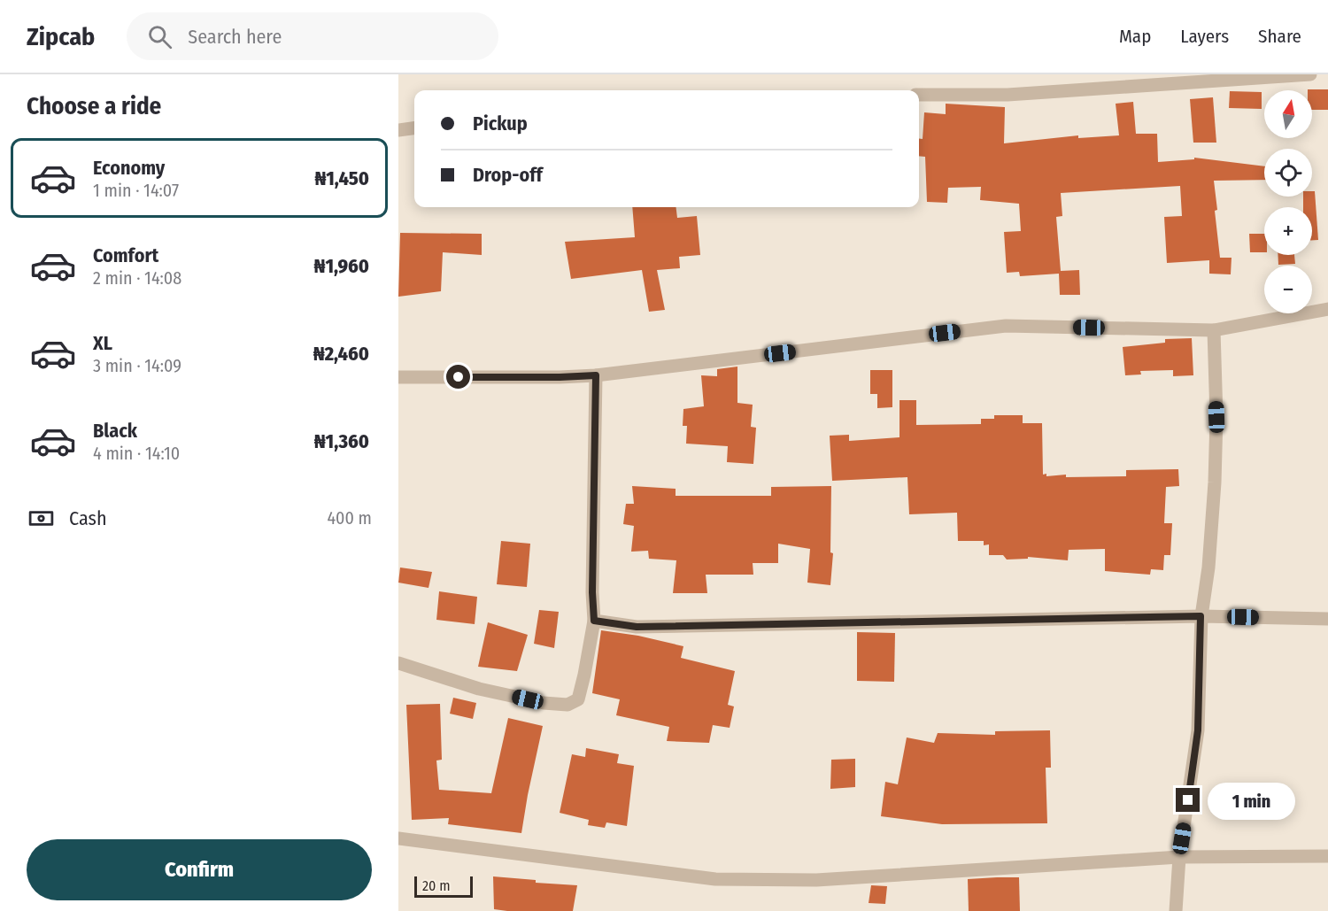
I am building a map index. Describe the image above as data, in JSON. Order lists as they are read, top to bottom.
{
  "scale_bar": "20 m",
  "north": "top",
  "page": {
    "header": "Zipcab",
    "search": "Search here",
    "nav": ["Map", "Layers", "Share"],
    "heading": "Choose a ride",
    "map_buttons": ["+", "−"],
    "banner": ["Pickup", "Drop-off"],
    "list": [
      {
        "name": "Economy",
        "note": "1 min · 14:07",
        "value": "₦1,450"
      },
      {
        "name": "Comfort",
        "note": "2 min · 14:08",
        "value": "₦1,960"
      },
      {
        "name": "XL",
        "note": "3 min · 14:09",
        "value": "₦2,460"
      },
      {
        "name": "Black",
        "note": "4 min · 14:10",
        "value": "₦1,360"
      }
    ],
    "pay": ["Cash", "400 m"],
    "bubble": "1 min",
    "buttons": "Confirm",
    "scale": "20 m"
  }
}
